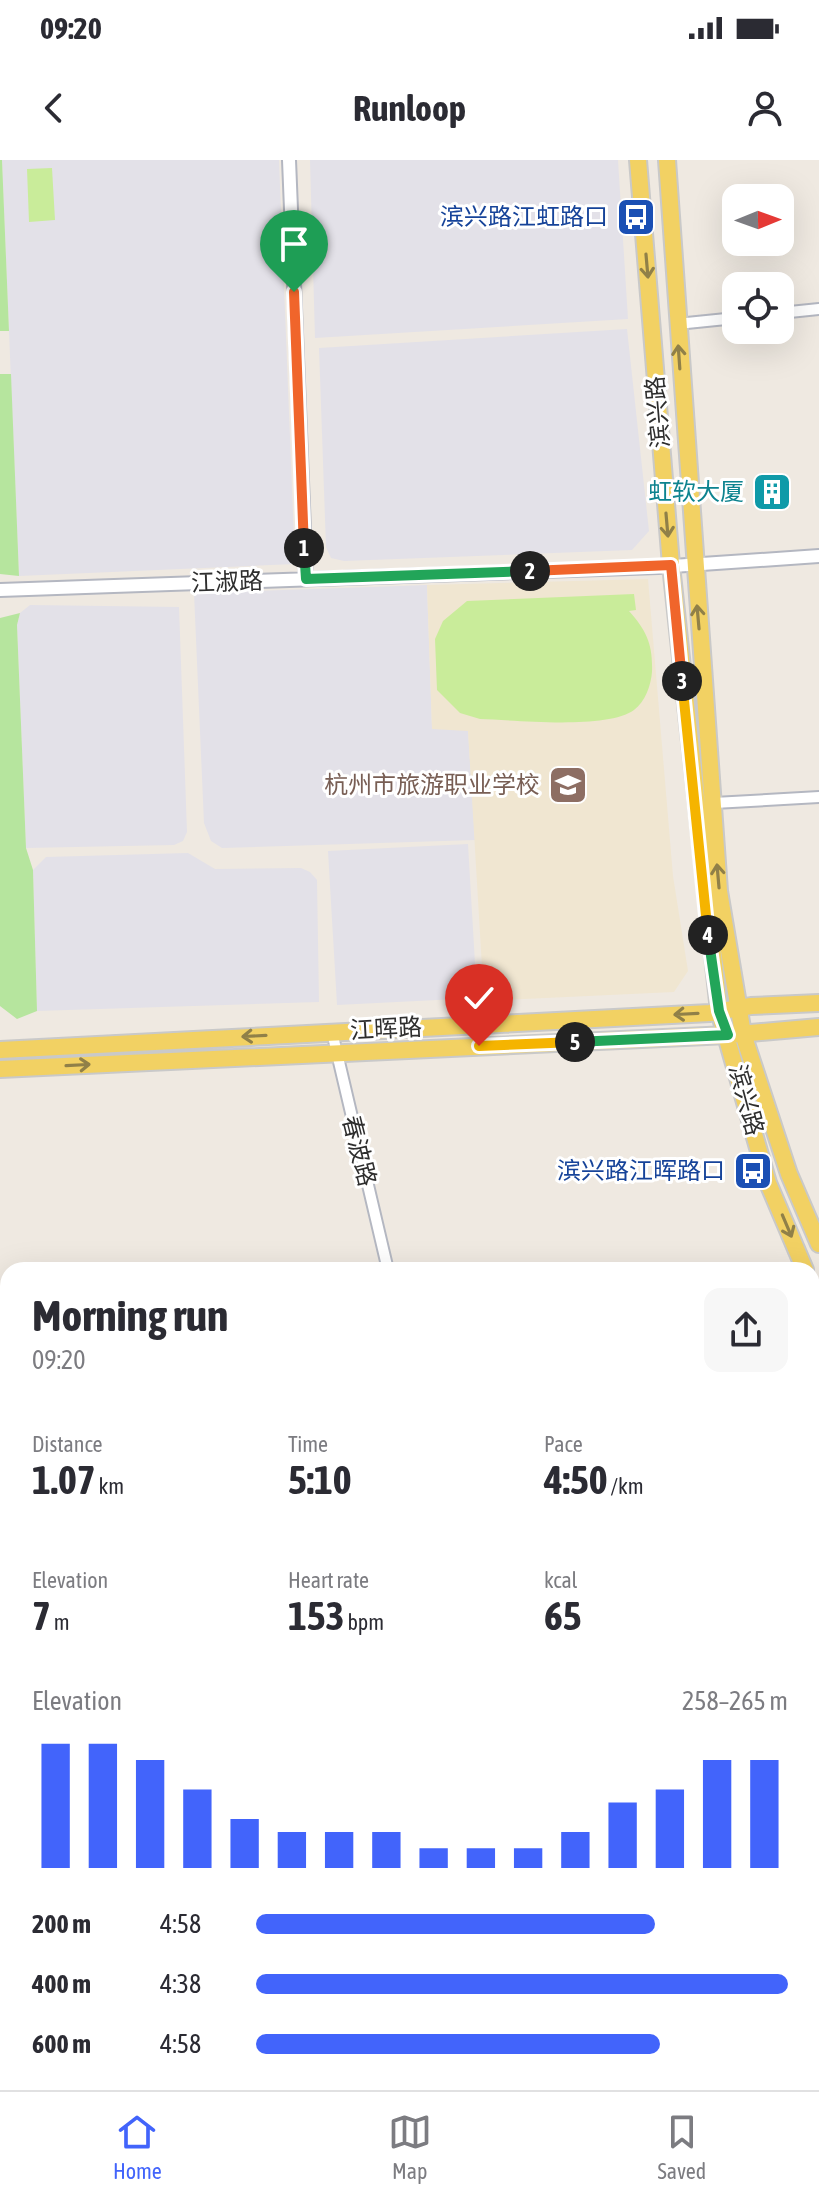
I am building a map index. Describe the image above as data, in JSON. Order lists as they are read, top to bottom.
{
  "streets": {
    "main road": ["滨兴路", "江晖路"],
    "street": ["江淑路", "春波路"]
  },
  "crossings": [
    ["滨兴路", "江淑路"],
    ["滨兴路", "江晖路"],
    ["江晖路", "春波路"]
  ],
  "places": {
    "bus stop": ["滨兴路江虹路口", "滨兴路江晖路口"],
    "building": ["虹软大厦"],
    "school or university": ["杭州市旅游职业学校"]
  },
  "north": "right",
  "page": {
    "status": "09:20",
    "header": "Runloop",
    "pins": [
      "1",
      "2",
      "3",
      "4",
      "5"
    ],
    "heading": ["Morning run", "09:20"],
    "stats": [
      ["Distance", "1.07 km"],
      ["Time", "5:10"],
      ["Pace", "4:50 /km"],
      ["Elevation", "7 m"],
      ["Heart rate", "153 bpm"],
      ["kcal", "65"]
    ],
    "chart": ["Elevation", "258–265 m"],
    "list": [
      {
        "name": "200 m",
        "note": "4:58"
      },
      {
        "name": "400 m",
        "note": "4:38"
      },
      {
        "name": "600 m",
        "note": "4:58"
      }
    ],
    "tabs": ["Home", "Map", "Saved"]
  }
}
